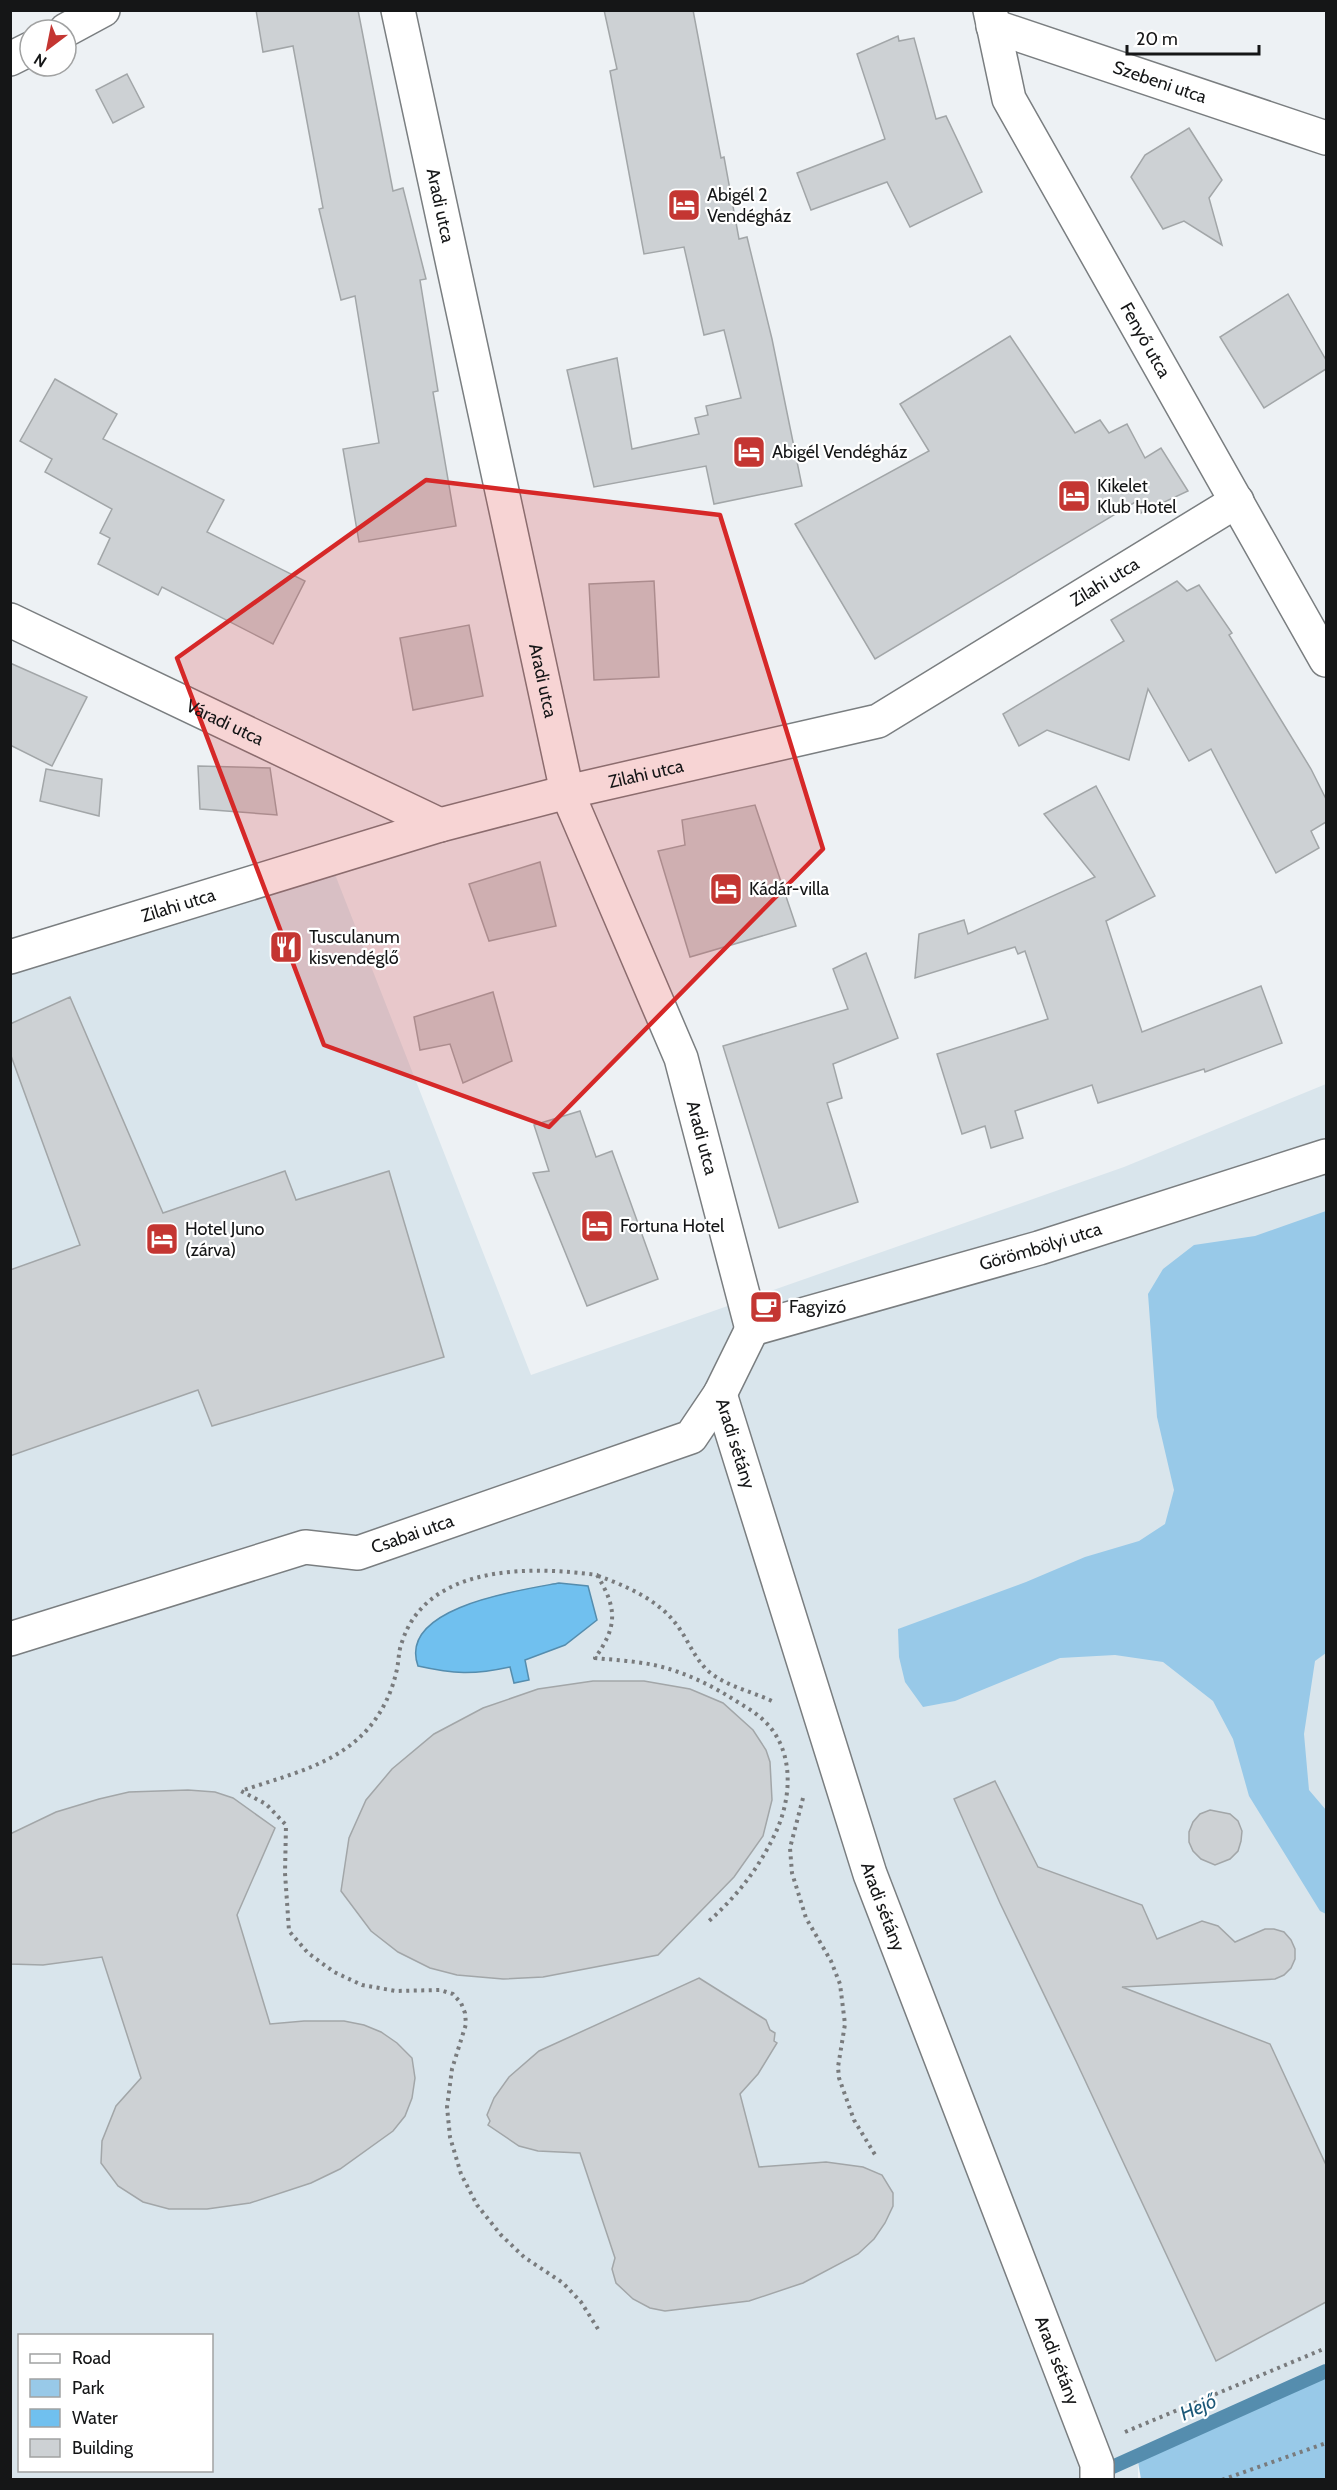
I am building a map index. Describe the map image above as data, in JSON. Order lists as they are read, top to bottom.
{
  "streets": {
    "street": [
      "Szebeni utca",
      "Aradi utca",
      "Fenyő utca",
      "Zilahi utca",
      "Váradi utca",
      "Görömbölyi utca",
      "Aradi sétány",
      "Csabai utca"
    ]
  },
  "crossings": [
    ["Szebeni utca", "Fenyő utca"],
    ["Aradi utca", "Zilahi utca"],
    ["Aradi utca", "Görömbölyi utca"],
    ["Aradi utca", "Aradi sétány"],
    ["Fenyő utca", "Zilahi utca"],
    ["Zilahi utca", "Váradi utca"],
    ["Görömbölyi utca", "Aradi sétány"],
    ["Aradi sétány", "Csabai utca"]
  ],
  "water": ["Hejő"],
  "places": {
    "hotel": [
      "Abigél 2 Vendégház",
      "Abigél Vendégház",
      "Kikelet Klub Hotel",
      "Kádár-villa",
      "Fortuna Hotel",
      "Hotel Juno (zárva)"
    ],
    "restaurant": ["Tusculanum kisvendéglő"],
    "cafe": ["Fagyizó"]
  },
  "legend": [
    "Road",
    "Park",
    "Water",
    "Building"
  ],
  "scale_bar": "20 m",
  "north": "bottom left"
}
